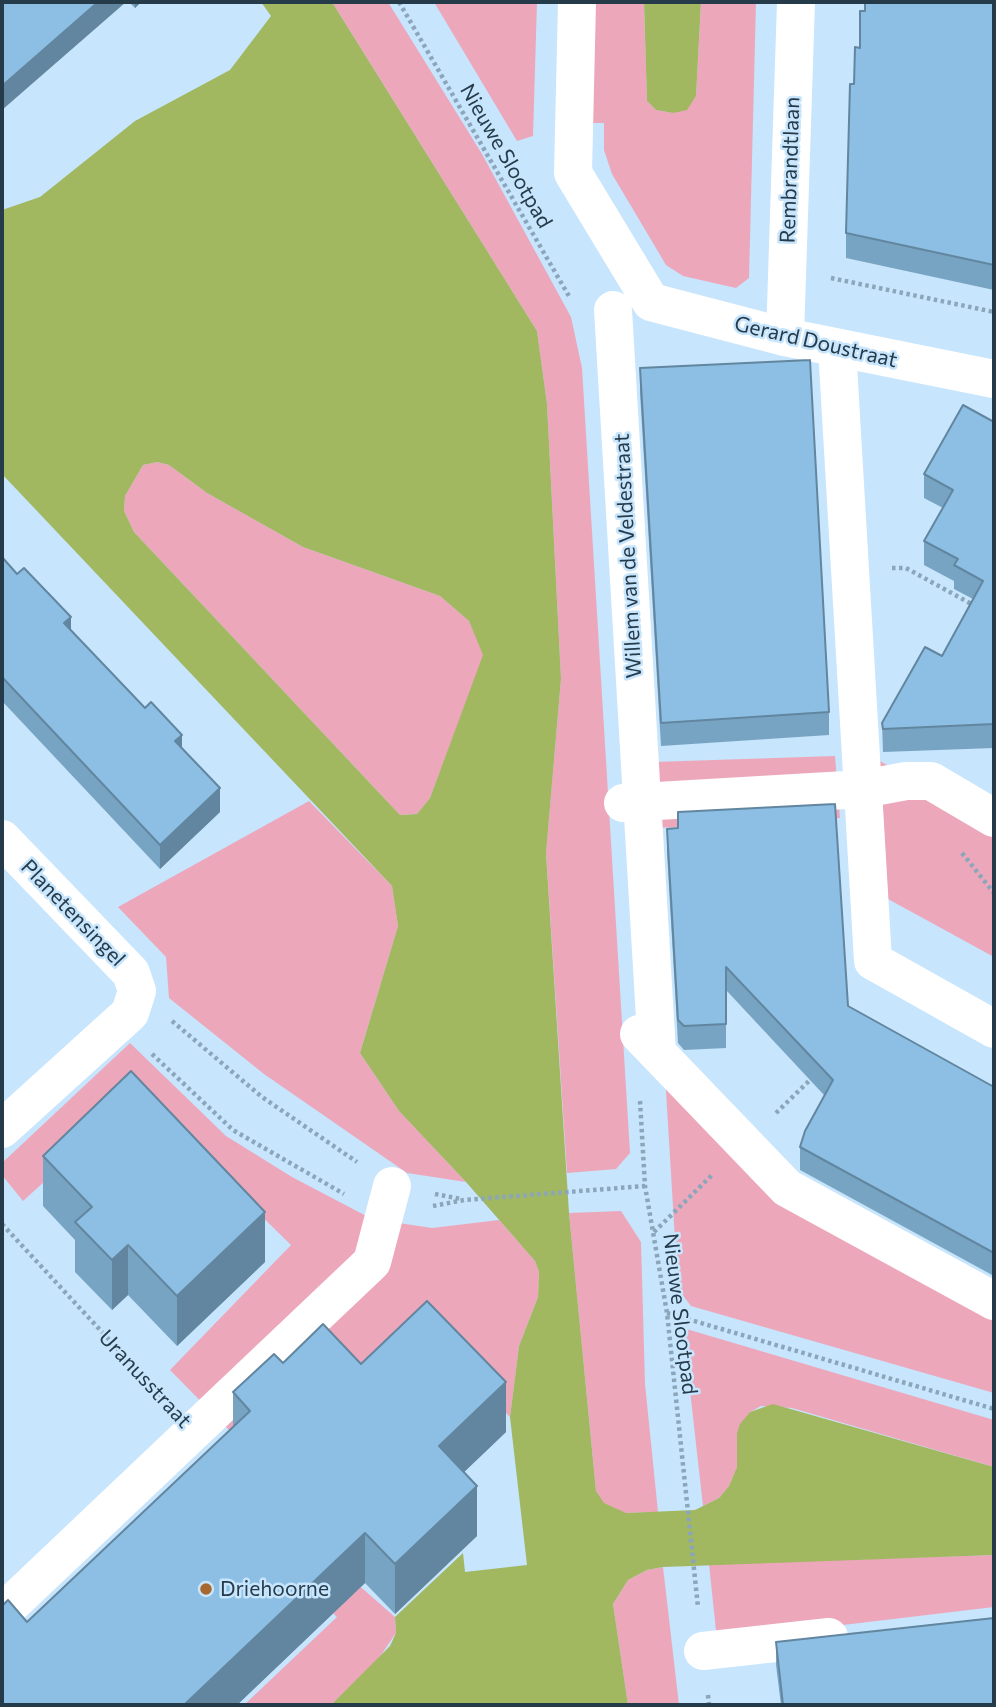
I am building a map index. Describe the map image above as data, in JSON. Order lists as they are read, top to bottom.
{
  "streets": {
    "street": [
      "Rembrandtlaan",
      "Gerard Doustraat",
      "Willem van de Veldestraat",
      "Planetensingel",
      "Uranusstraat"
    ],
    "path": ["Nieuwe Slootpad"]
  },
  "crossings": [
    ["Nieuwe Slootpad", "Willem van de Veldestraat"],
    ["Rembrandtlaan", "Gerard Doustraat"],
    ["Gerard Doustraat", "Willem van de Veldestraat"]
  ],
  "places": ["Driehoorne"]
}
